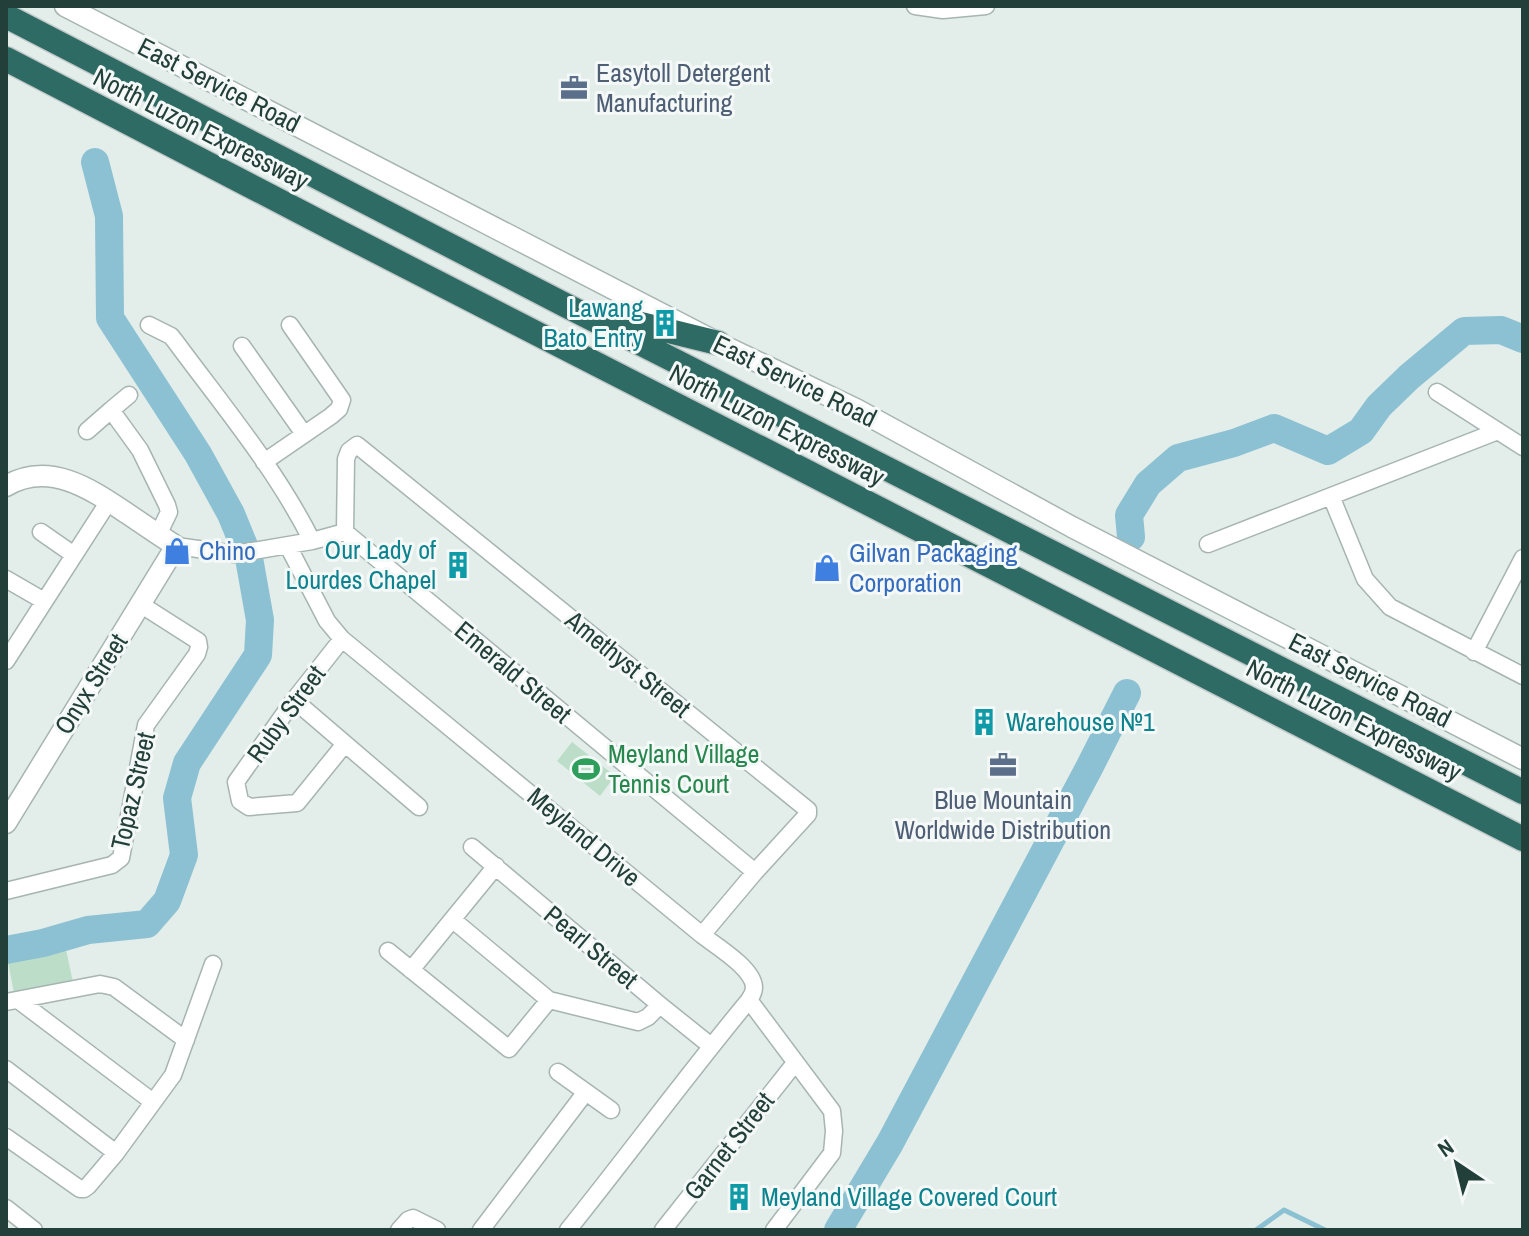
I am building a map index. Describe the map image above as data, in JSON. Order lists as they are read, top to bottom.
{
  "streets": {
    "highway": ["North Luzon Expressway"],
    "street": [
      "East Service Road",
      "Amethyst Street",
      "Emerald Street",
      "Onyx Street",
      "Ruby Street",
      "Topaz Street",
      "Meyland Drive",
      "Pearl Street",
      "Garnet Street"
    ]
  },
  "crossings": [
    ["Amethyst Street", "Emerald Street"],
    ["Amethyst Street", "Meyland Drive"],
    ["Onyx Street", "Topaz Street"],
    ["Ruby Street", "Meyland Drive"]
  ],
  "places": {
    "office": ["Easytoll Detergent Manufacturing", "Blue Mountain Worldwide Distribution"],
    "building": [
      "Lawang Bato Entry",
      "Our Lady of Lourdes Chapel",
      "Warehouse №1",
      "Meyland Village Covered Court"
    ],
    "shop": ["Chino", "Gilvan Packaging Corporation"],
    "sports": ["Meyland Village Tennis Court"]
  },
  "north": "top left"
}
